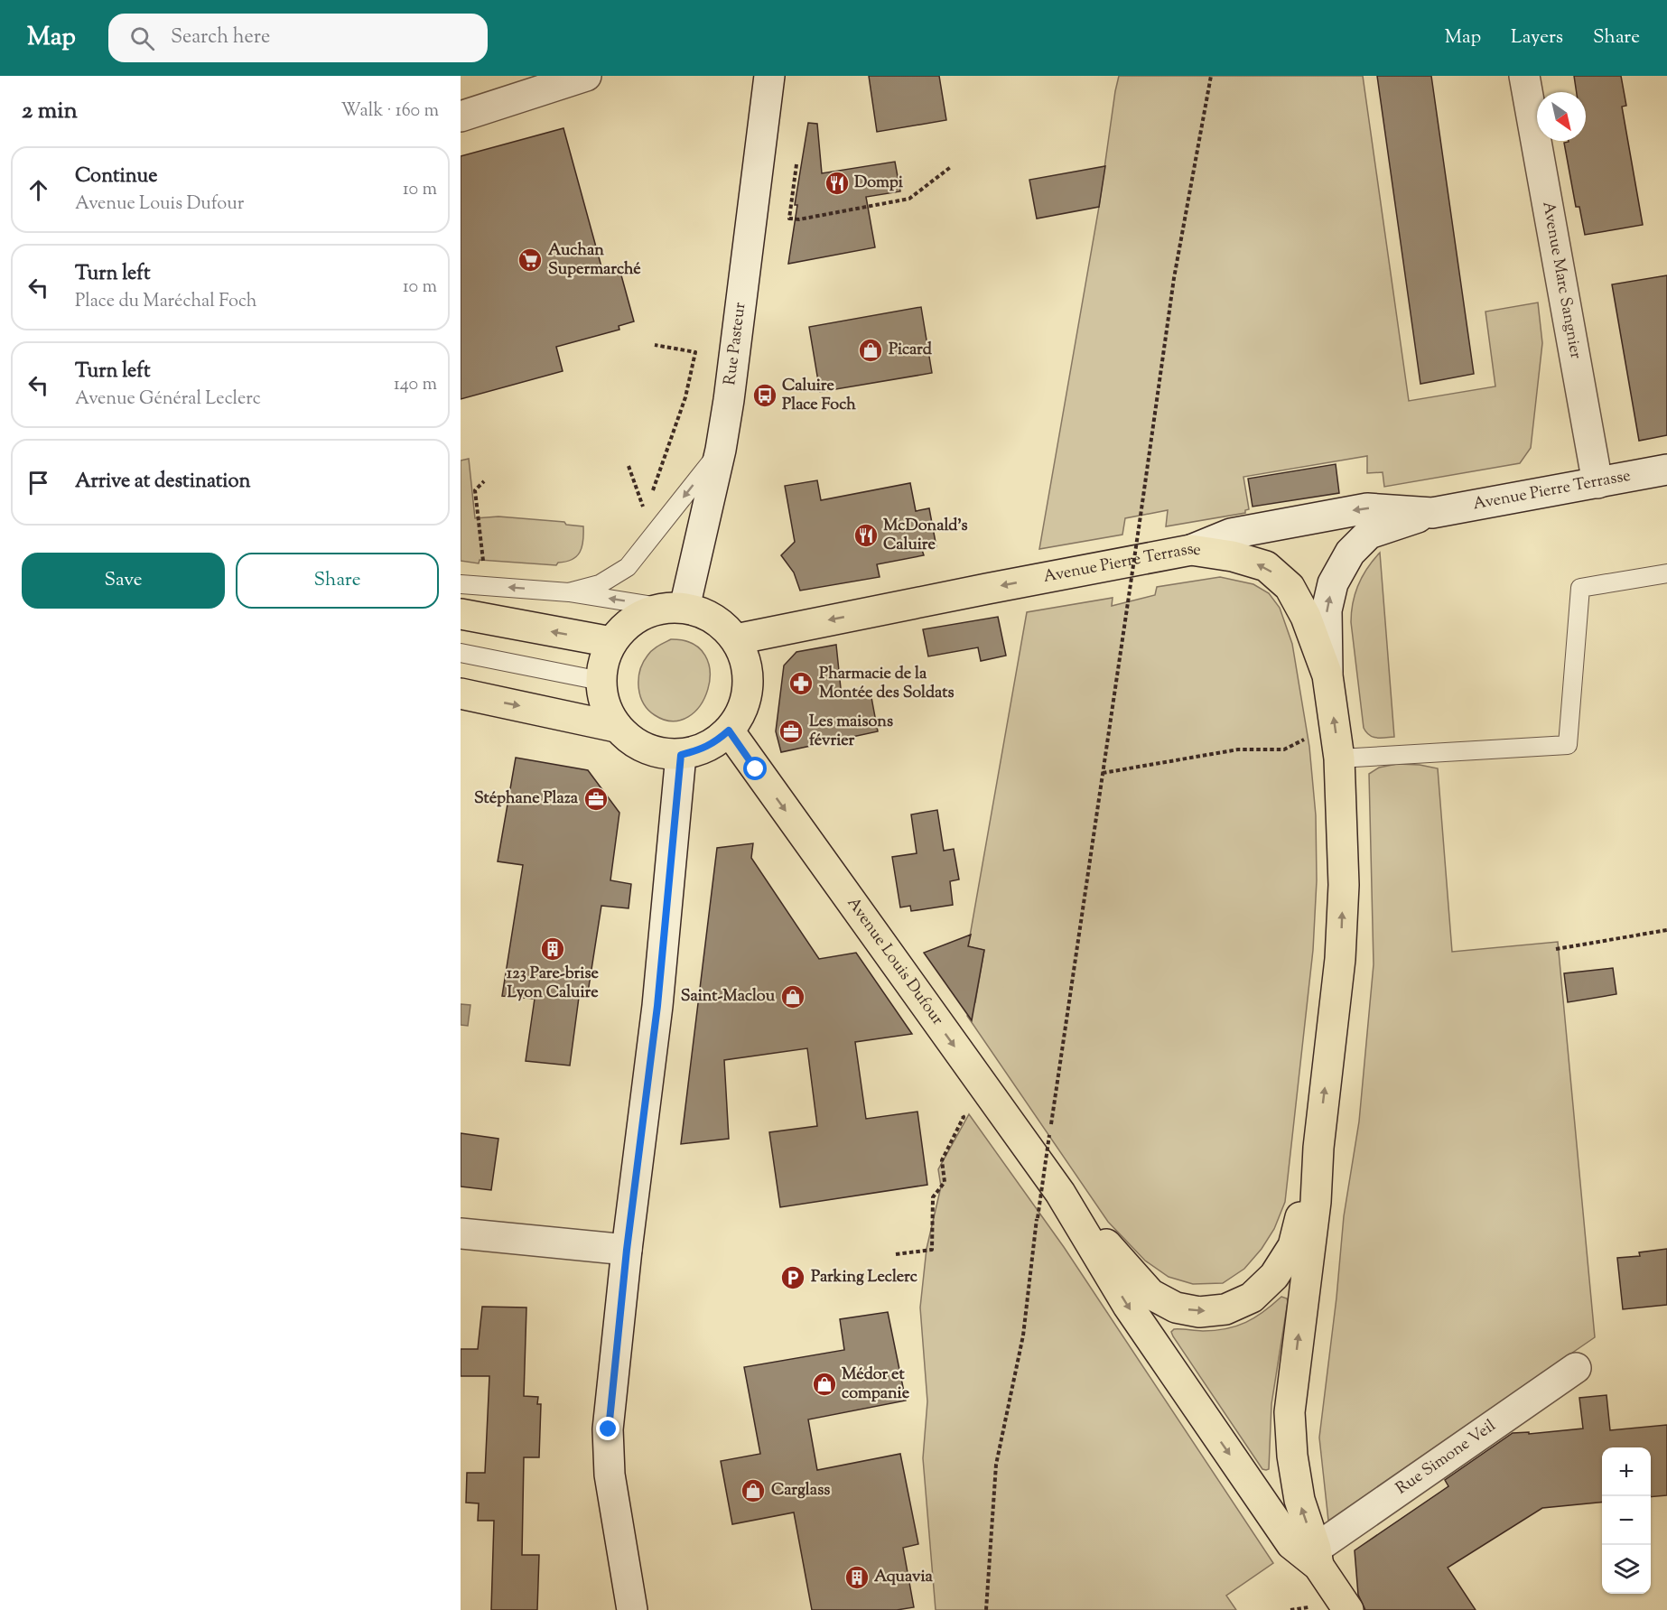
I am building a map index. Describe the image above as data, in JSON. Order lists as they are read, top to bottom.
{
  "streets": {
    "main road": ["Avenue Pierre Terrasse", "Avenue Louis Dufour"],
    "street": ["Avenue Marc Sangnier", "Rue Pasteur", "Rue Simone Veil"]
  },
  "crossings": [
    ["Avenue Marc Sangnier", "Avenue Pierre Terrasse"],
    ["Rue Pasteur", "Avenue Pierre Terrasse"],
    ["Rue Pasteur", "Avenue Louis Dufour"],
    ["Avenue Pierre Terrasse", "Avenue Louis Dufour"]
  ],
  "one_way": ["Avenue Pierre Terrasse", "Avenue Louis Dufour"],
  "places": {
    "restaurant": ["Dompi", "McDonald's Caluire"],
    "supermarket": ["Auchan Supermarché"],
    "shop": [
      "Picard",
      "Saint-Maclou",
      "Médor et companie",
      "Carglass"
    ],
    "bus stop": ["Caluire Place Foch"],
    "pharmacy": ["Pharmacie de la Montée des Soldats"],
    "office": ["Les maisons février", "Stéphane Plaza"],
    "building": ["123 Pare-brise Lyon Caluire", "Aquavia"],
    "parking": ["Parking Leclerc"]
  },
  "north": "bottom right",
  "page": {
    "header": "Map",
    "search": "Search here",
    "nav": ["Map", "Layers", "Share"],
    "heading": ["2 min", "Walk · 160 m"],
    "list": [
      ["Continue", "Avenue Louis Dufour", "10 m"],
      ["Turn left", "Place du Maréchal Foch", "10 m"],
      ["Turn left", "Avenue Général Leclerc", "140 m"],
      "Arrive at destination"
    ],
    "buttons": ["Save", "Share"],
    "map_buttons": ["+", "−"]
  }
}
